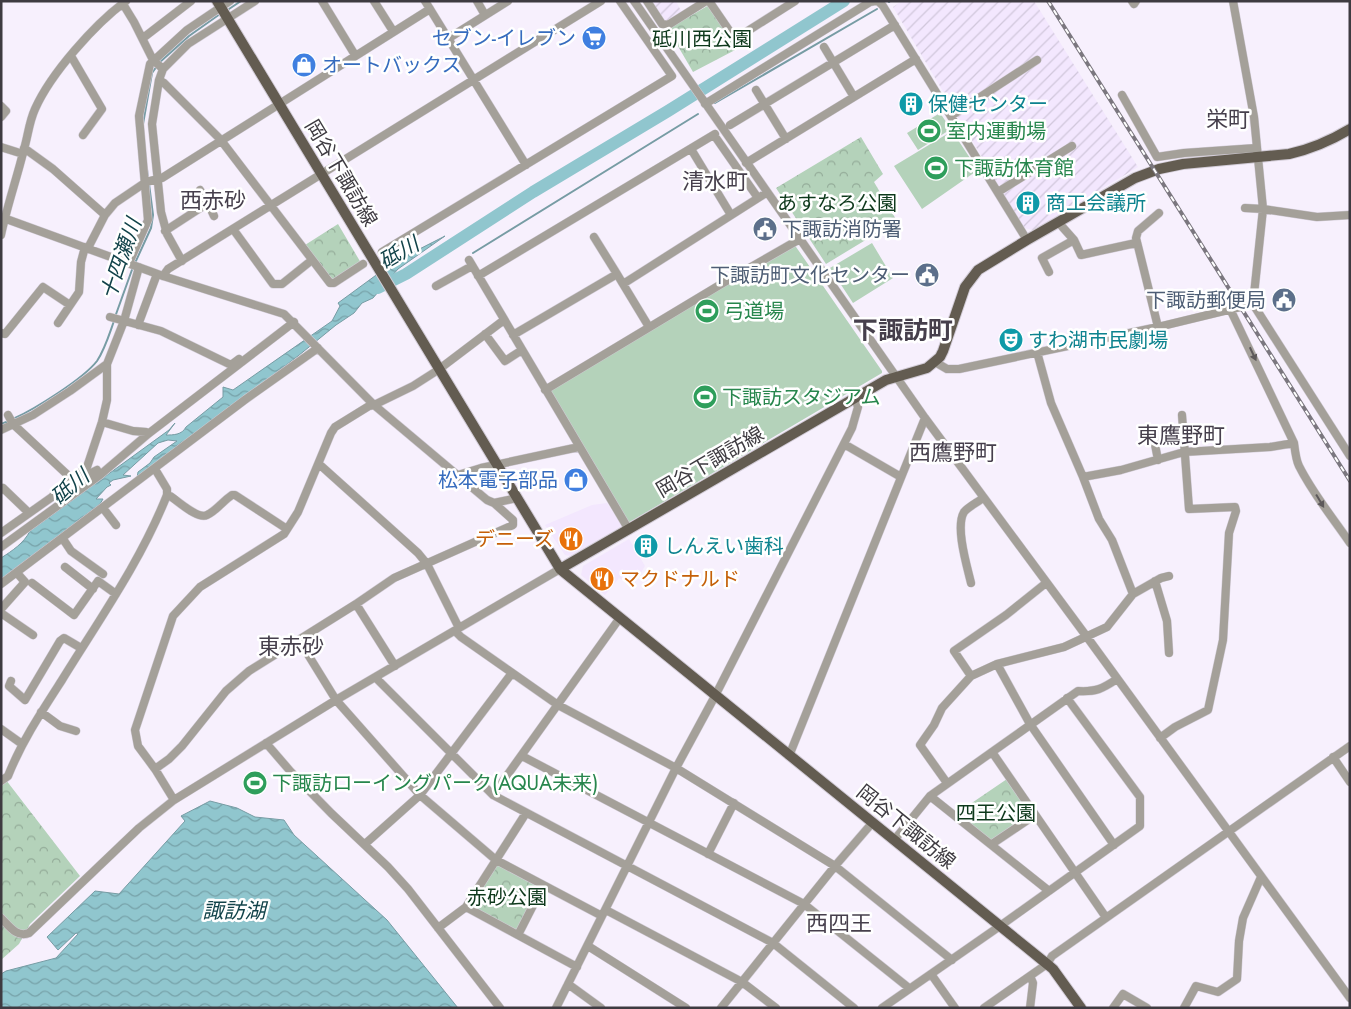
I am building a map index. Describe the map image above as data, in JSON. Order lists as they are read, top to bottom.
{
  "streets": {
    "main road": ["岡谷下諏訪線"]
  },
  "districts": [
    "栄町",
    "清水町",
    "西赤砂",
    "下諏訪町",
    "東鷹野町",
    "西鷹野町",
    "東赤砂",
    "西四王"
  ],
  "water": ["砥川", "十四瀬川", "諏訪湖"],
  "parks": [
    "砥川西公園",
    "あすなろ公園",
    "四王公園",
    "赤砂公園"
  ],
  "places": {
    "supermarket": ["セブン-イレブン"],
    "shop": ["オートバックス", "松本電子部品"],
    "building": ["保健センター", "商工会議所", "しんえい歯科"],
    "sports": [
      "室内運動場",
      "下諏訪体育館",
      "弓道場",
      "下諏訪スタジアム",
      "下諏訪ローイングパーク(AQUA未来)"
    ],
    "public building": ["下諏訪消防署", "下諏訪町文化センター", "下諏訪郵便局"],
    "theatre": ["すわ湖市民劇場"],
    "restaurant": ["デニーズ", "マクドナルド"]
  }
}
